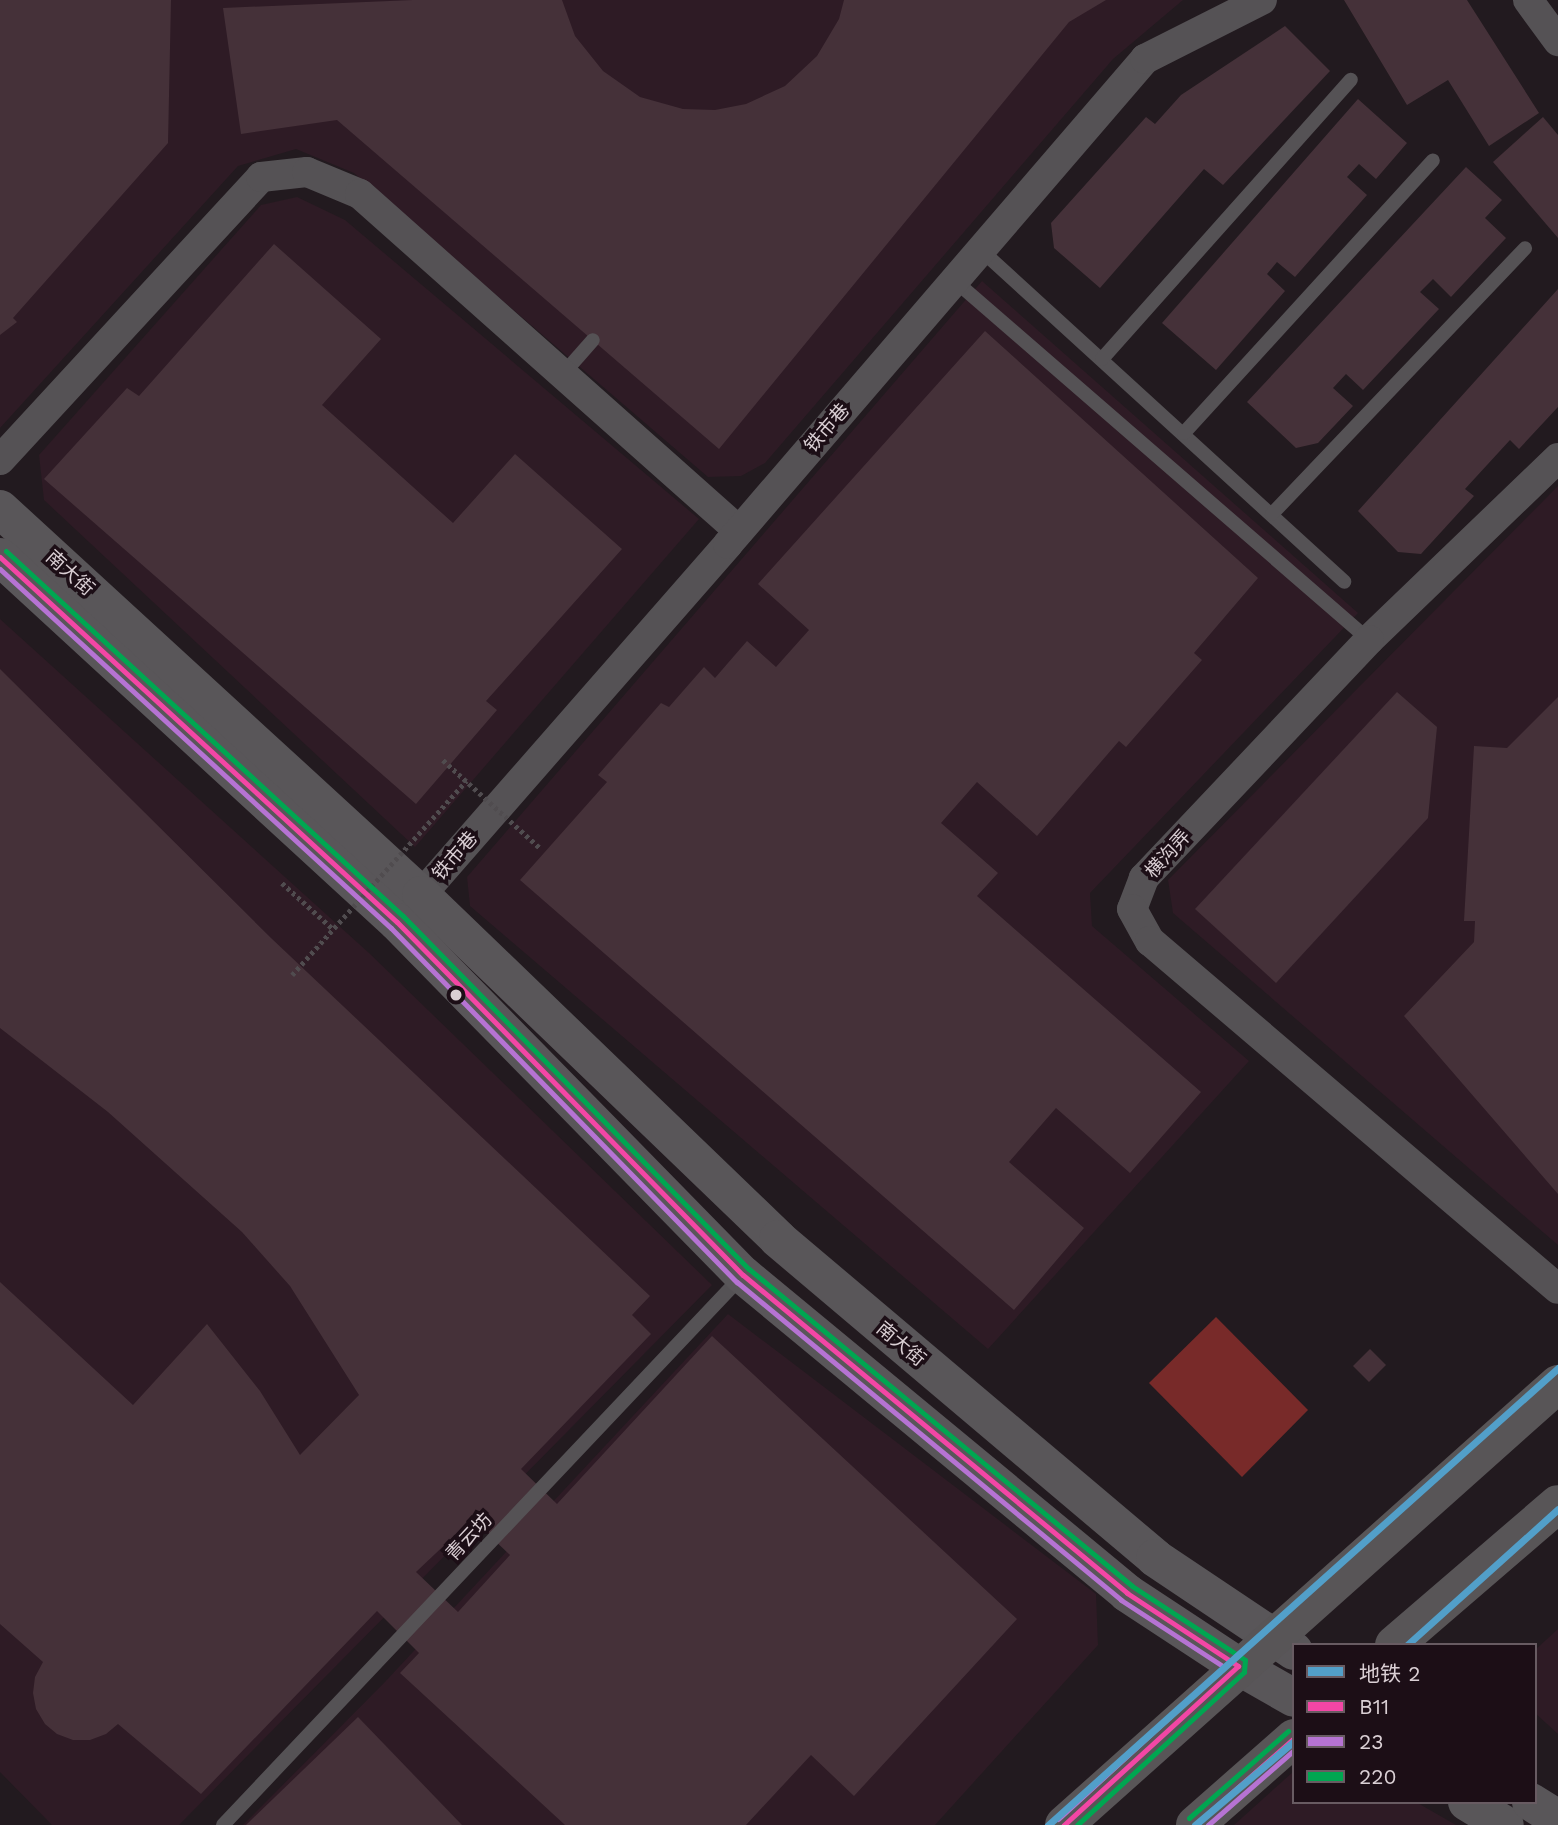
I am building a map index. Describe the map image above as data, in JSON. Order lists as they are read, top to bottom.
{
  "streets": {
    "main road": ["南大街"],
    "street": ["铁市巷", "横沟弄"],
    "lane": ["青云坊"]
  },
  "crossings": [
    ["铁市巷", "南大街"],
    ["南大街", "青云坊"]
  ],
  "lines": [
    "transit line 220",
    "transit line B11",
    "transit line 23",
    "metro line 2"
  ],
  "legend": [
    "地铁 2",
    "B11",
    "23",
    "220"
  ]
}
